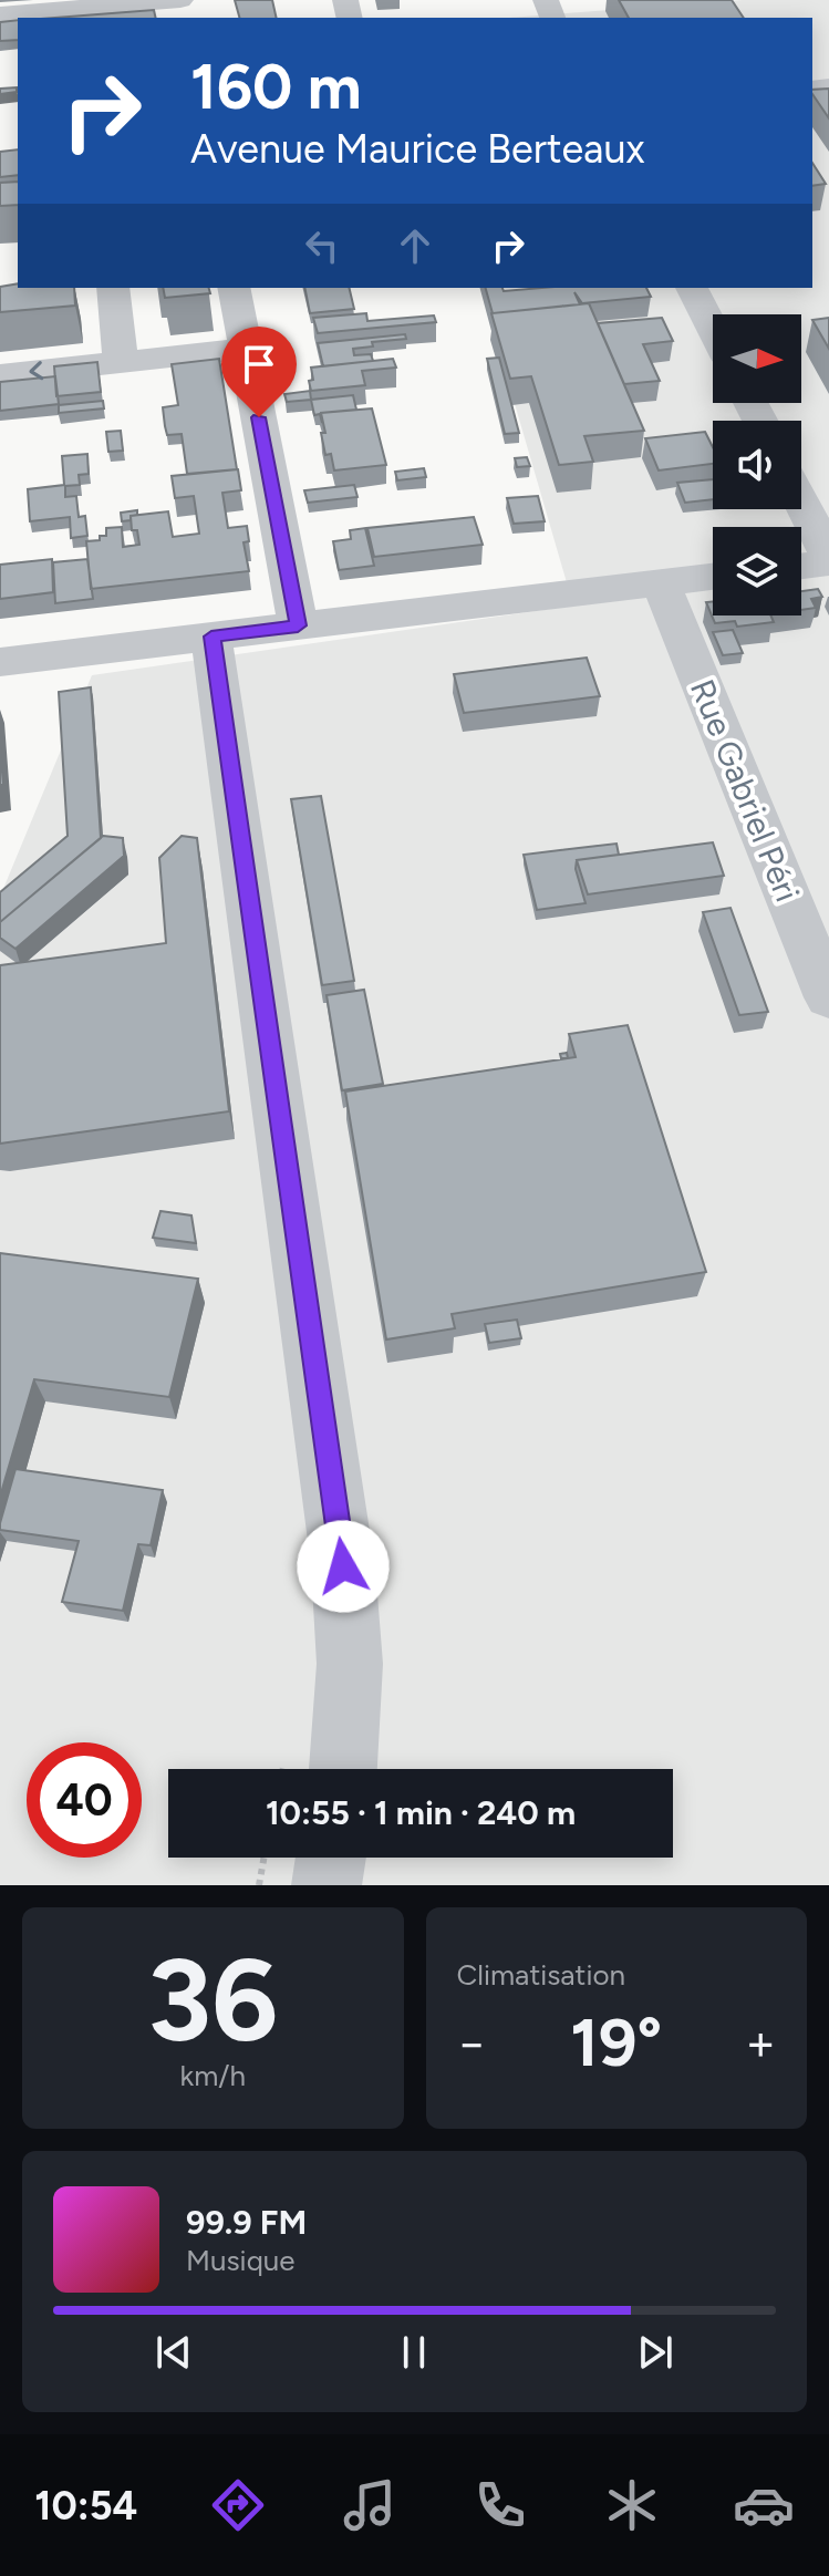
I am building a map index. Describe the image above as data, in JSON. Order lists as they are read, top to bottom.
{
  "streets": {
    "street": ["Rue Gabriel Péri"]
  },
  "north": "right",
  "page": {
    "turn": ["160 m", "Avenue Maurice Berteaux"],
    "limit": "40",
    "trip": "10:55 · 1 min · 240 m",
    "tile": [
      ["36", "km/h"],
      "Climatisation"
    ],
    "heat": ["−", "19°", "+"],
    "song": ["99.9 FM", "Musique"],
    "tabs": "10:54"
  }
}
